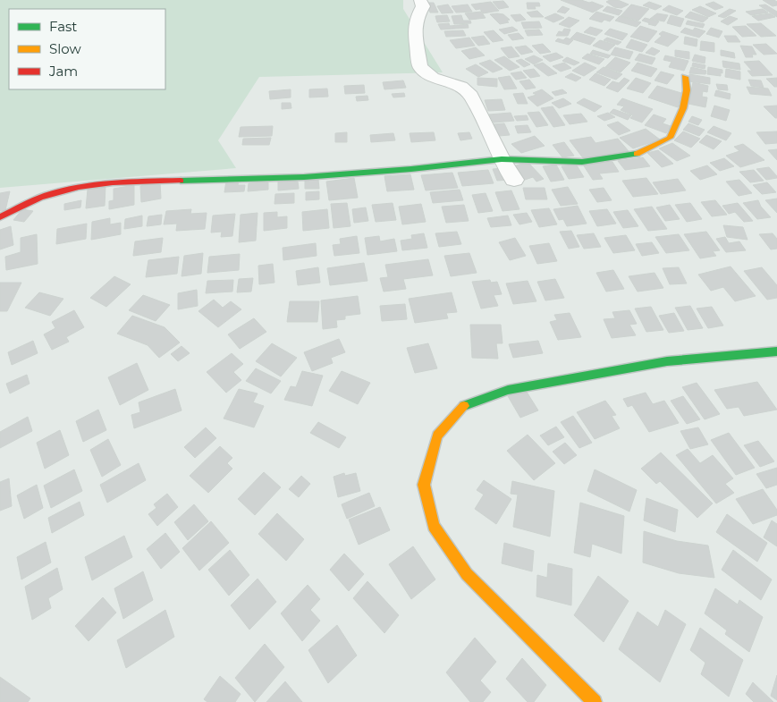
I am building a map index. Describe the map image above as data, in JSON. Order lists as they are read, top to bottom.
{
  "legend": ["Fast", "Slow", "Jam"]
}
